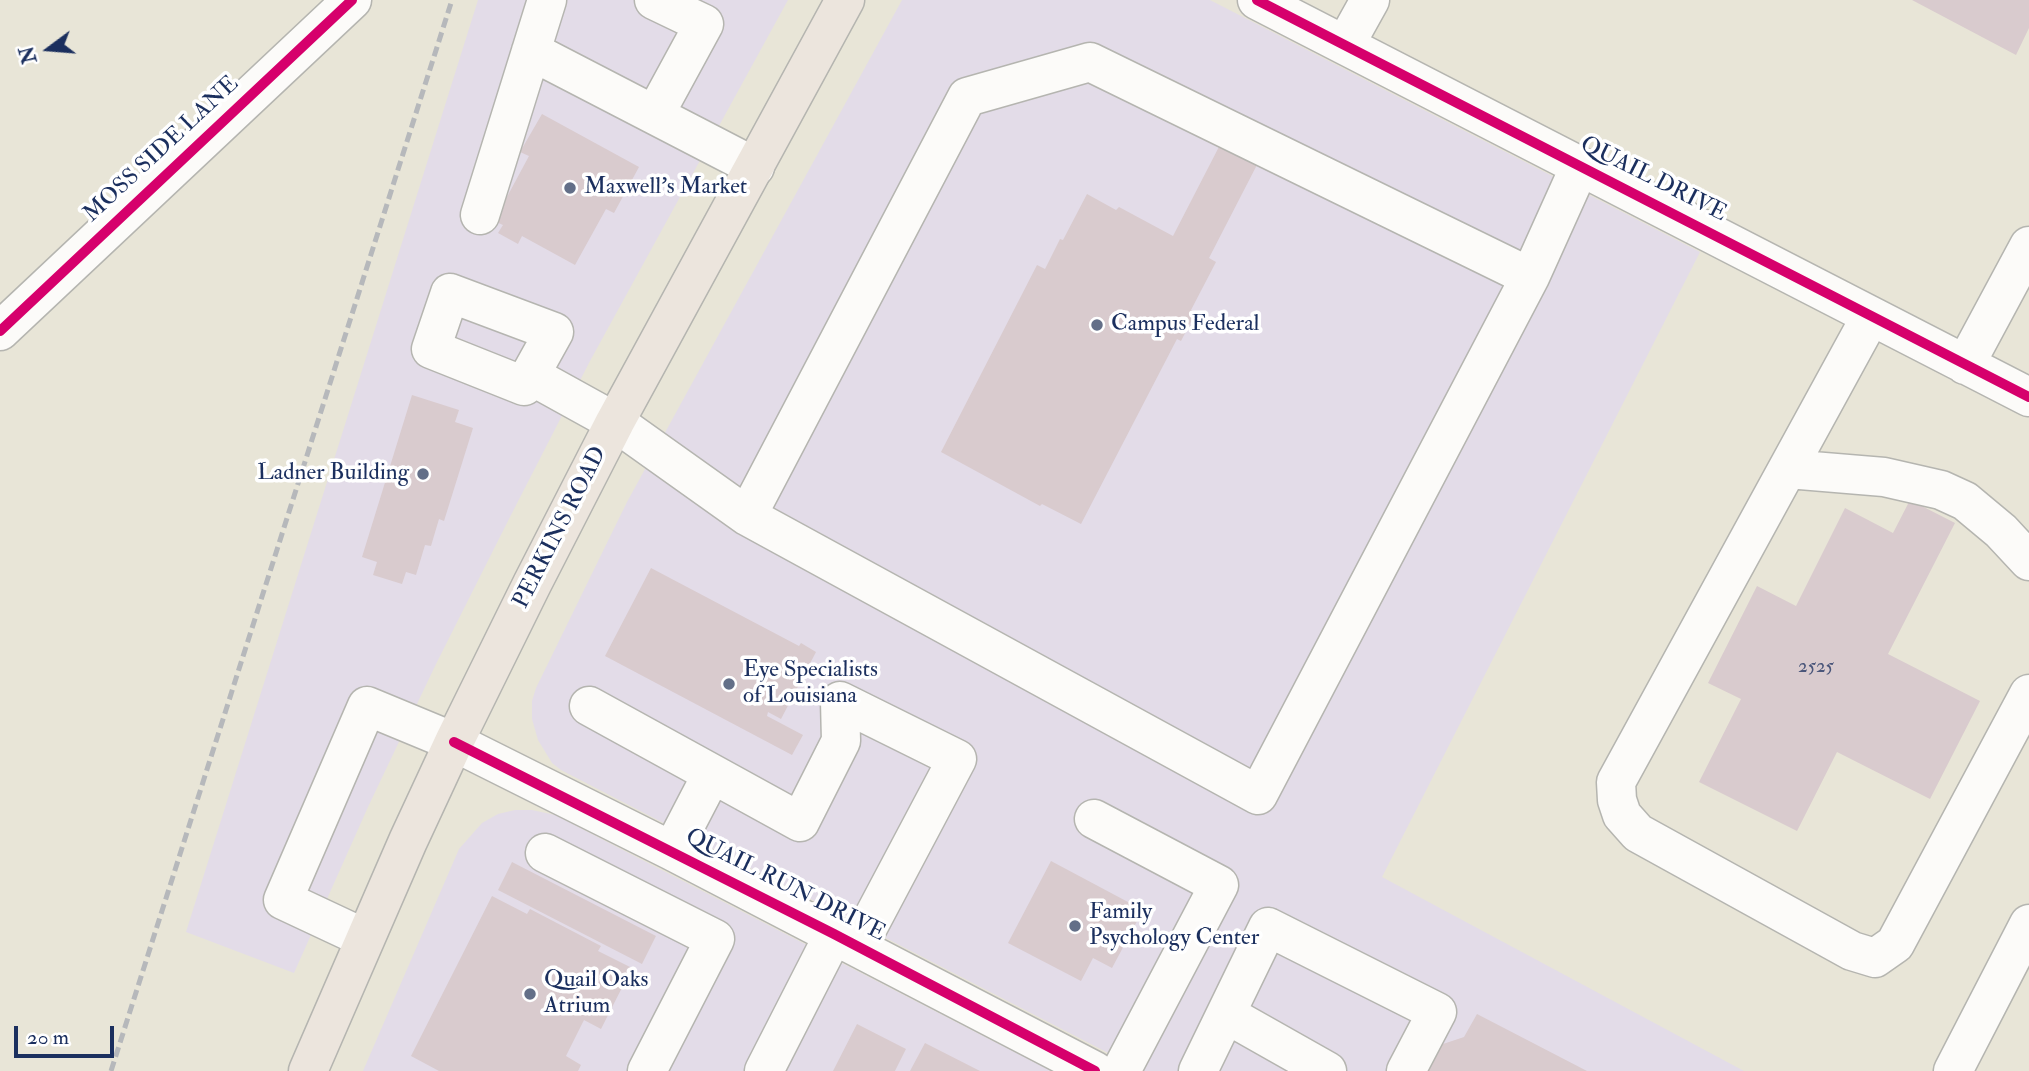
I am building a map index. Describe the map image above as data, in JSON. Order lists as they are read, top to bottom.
{
  "streets": {
    "main road": ["PERKINS ROAD"],
    "street": ["MOSS SIDE LANE", "QUAIL DRIVE", "QUAIL RUN DRIVE"]
  },
  "crossings": [
    ["PERKINS ROAD", "QUAIL RUN DRIVE"]
  ],
  "places": [
    "Maxwell's Market",
    "Campus Federal",
    "Ladner Building",
    "Eye Specialists of Louisiana",
    "Family Psychology Center",
    "Quail Oaks Atrium"
  ],
  "house_numbers": ["2525"],
  "scale_bar": "20 m",
  "north": "left"
}
